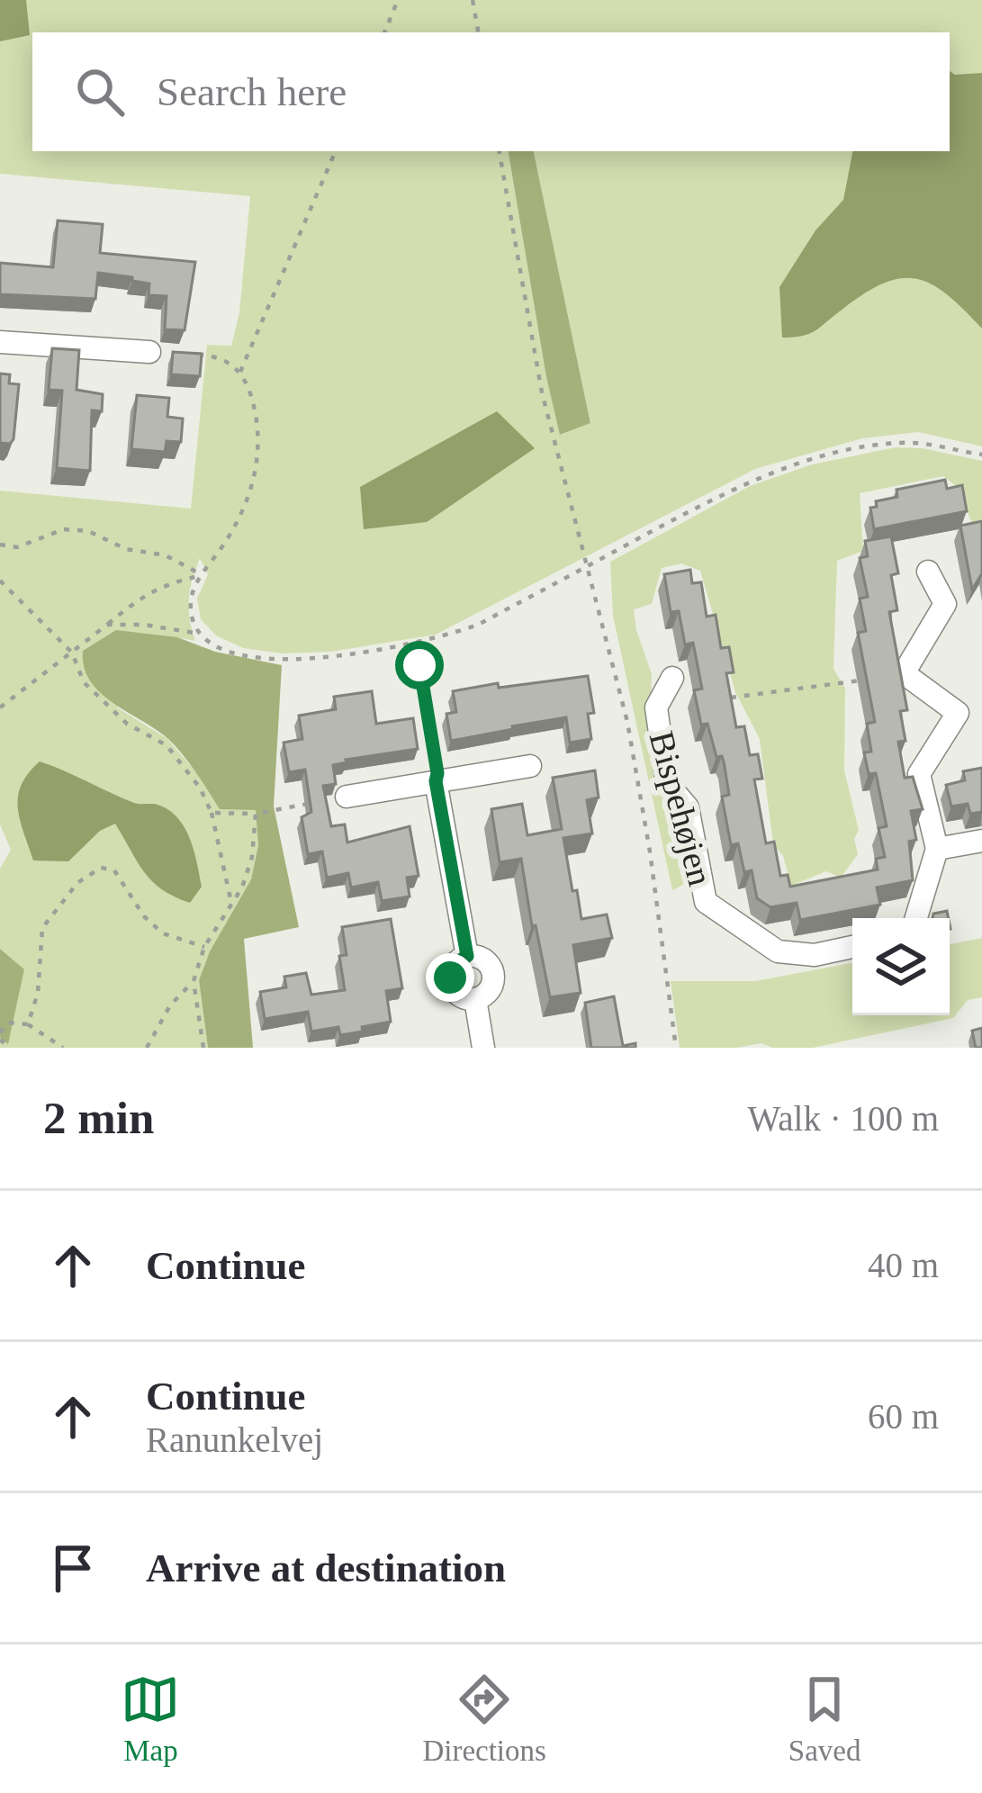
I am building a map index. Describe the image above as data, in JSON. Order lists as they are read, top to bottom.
{
  "streets": {
    "street": ["Bispehøjen"]
  },
  "page": {
    "search": "Search here",
    "heading": ["2 min", "Walk · 100 m"],
    "list": [
      ["Continue", "40 m"],
      ["Continue", "Ranunkelvej", "60 m"],
      "Arrive at destination"
    ],
    "nav": ["Map", "Directions", "Saved"]
  }
}
